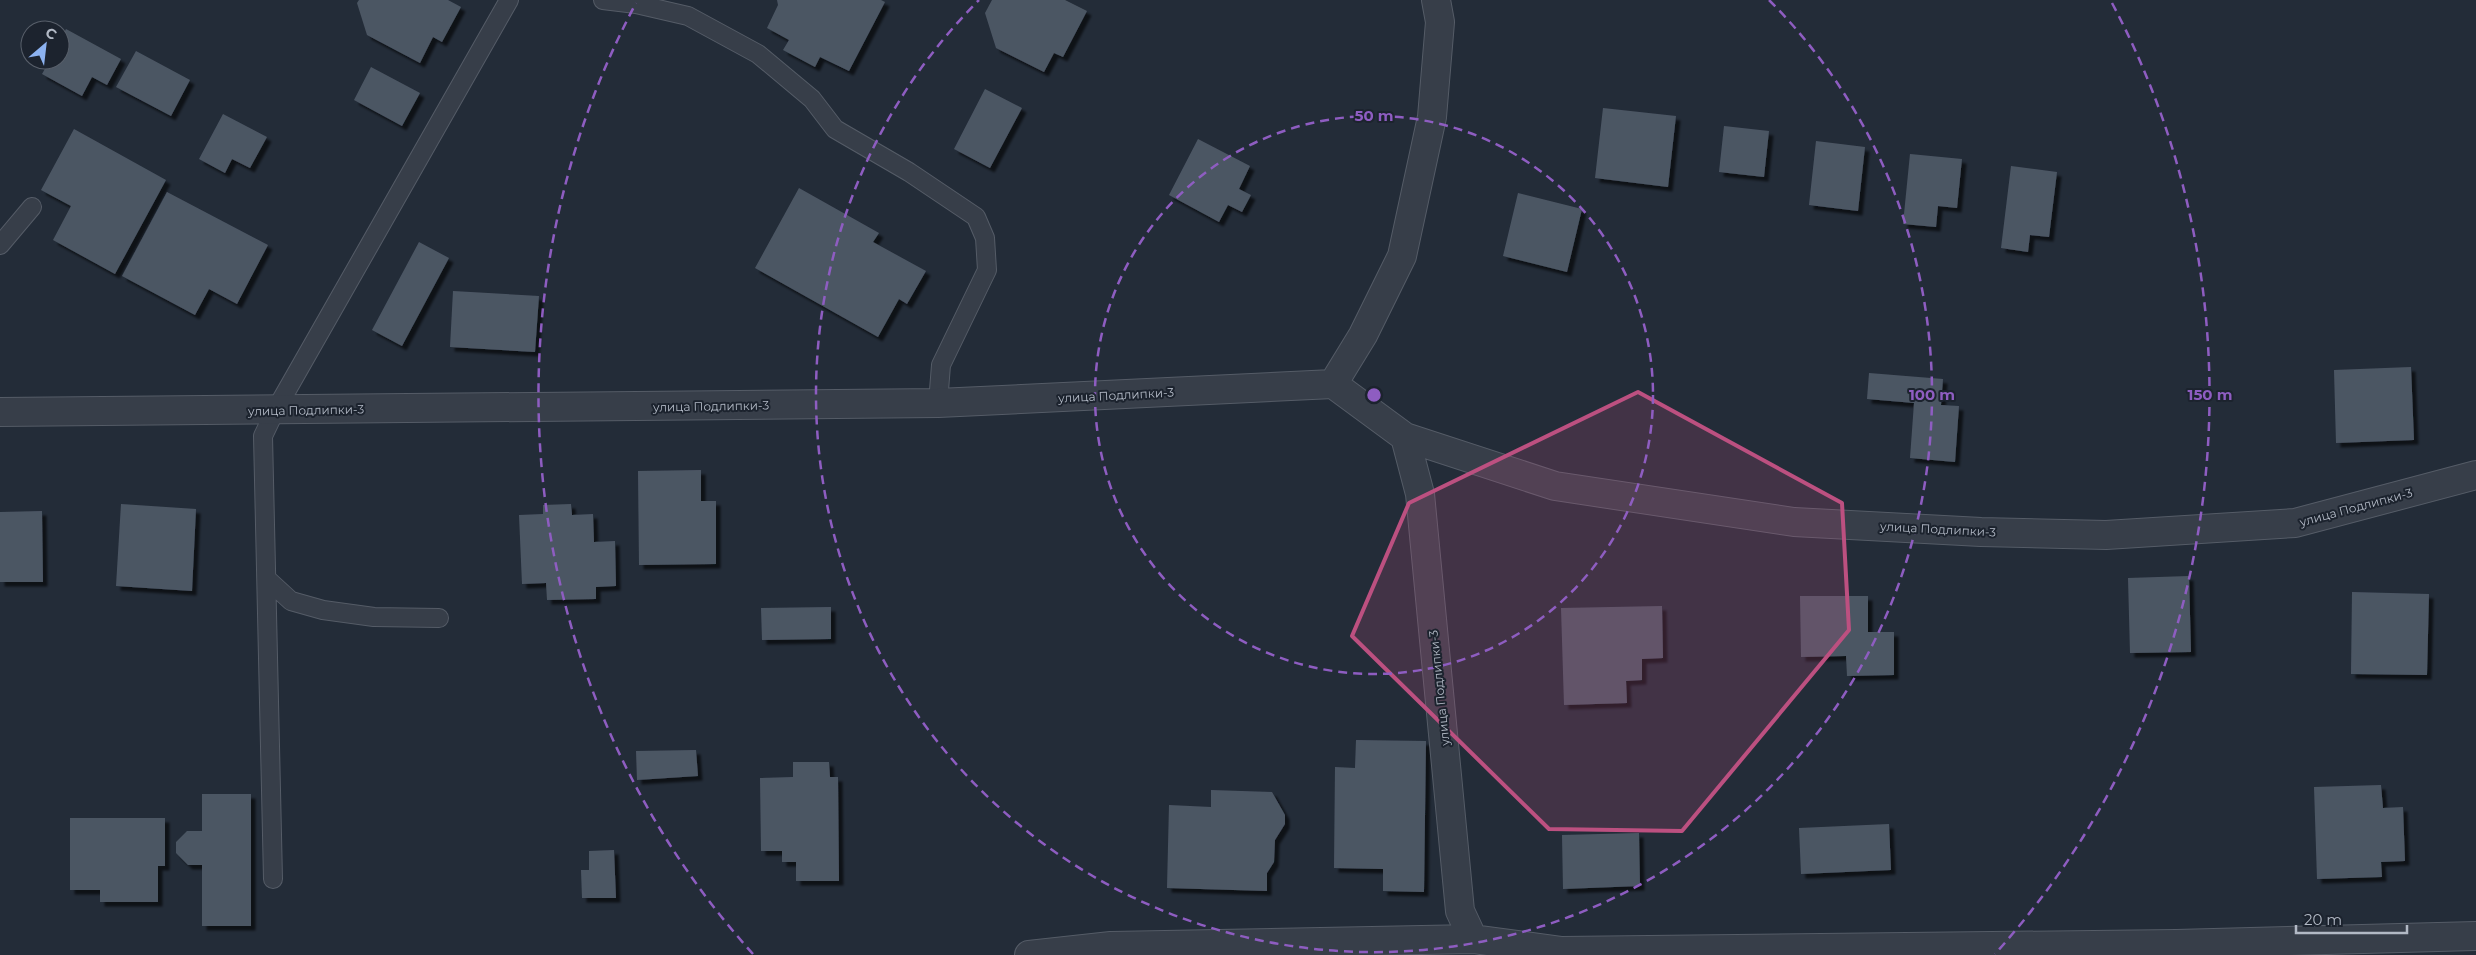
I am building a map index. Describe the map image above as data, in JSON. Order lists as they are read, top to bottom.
{
  "streets": {
    "street": ["улица Подлипки-3"]
  },
  "scale_bar": "20 m",
  "north": "top right",
  "rings": ["50 m", "100 m", "150 m"]
}
